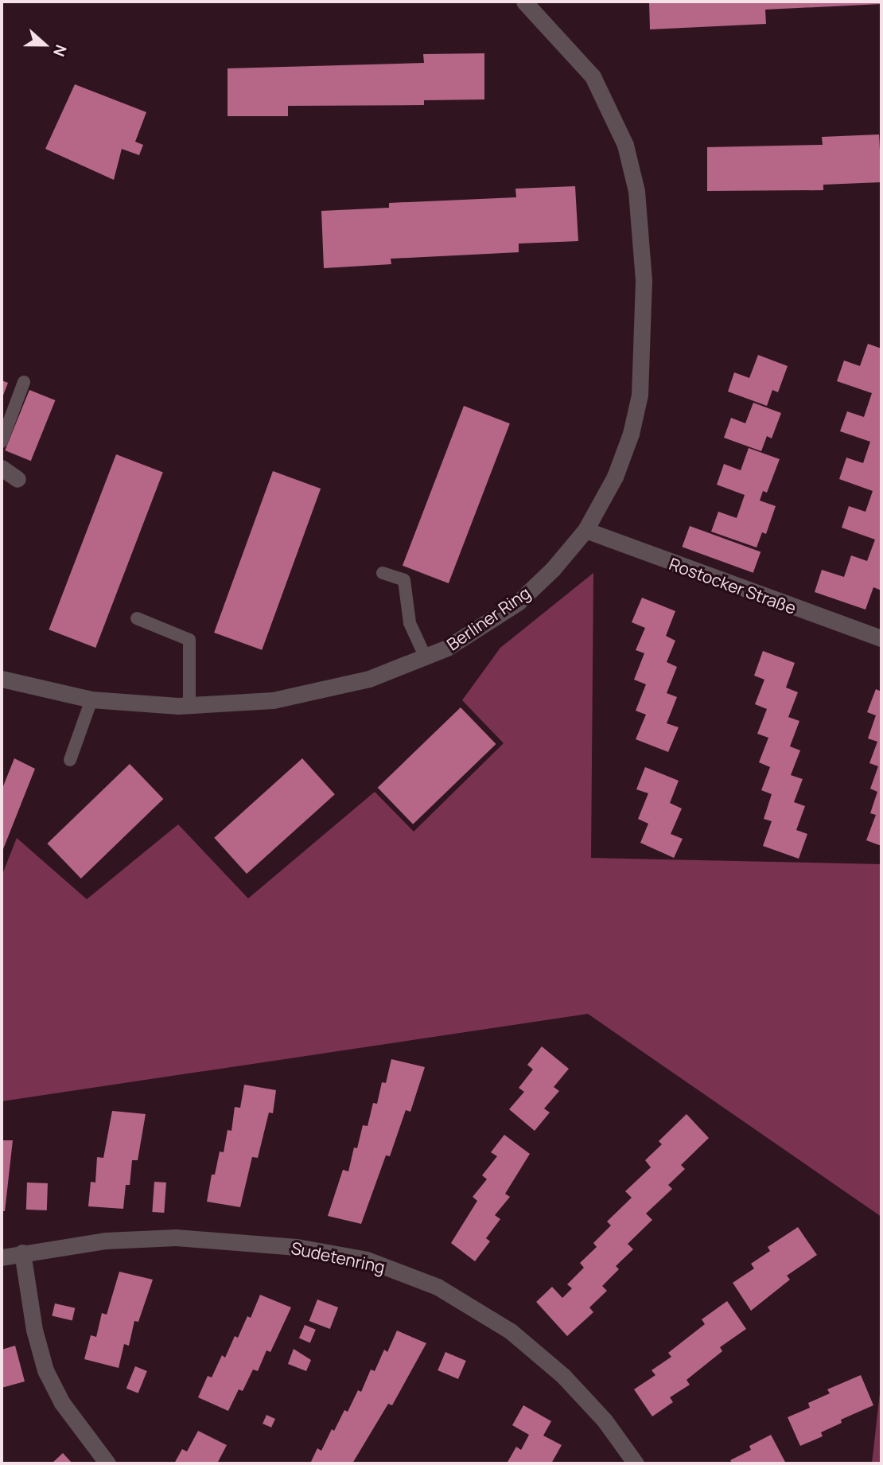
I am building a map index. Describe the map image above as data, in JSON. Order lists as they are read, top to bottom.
{
  "streets": {
    "street": ["Rostocker Straße", "Berliner Ring", "Sudetenring"]
  },
  "crossings": [
    ["Rostocker Straße", "Berliner Ring"]
  ],
  "north": "right"
}
